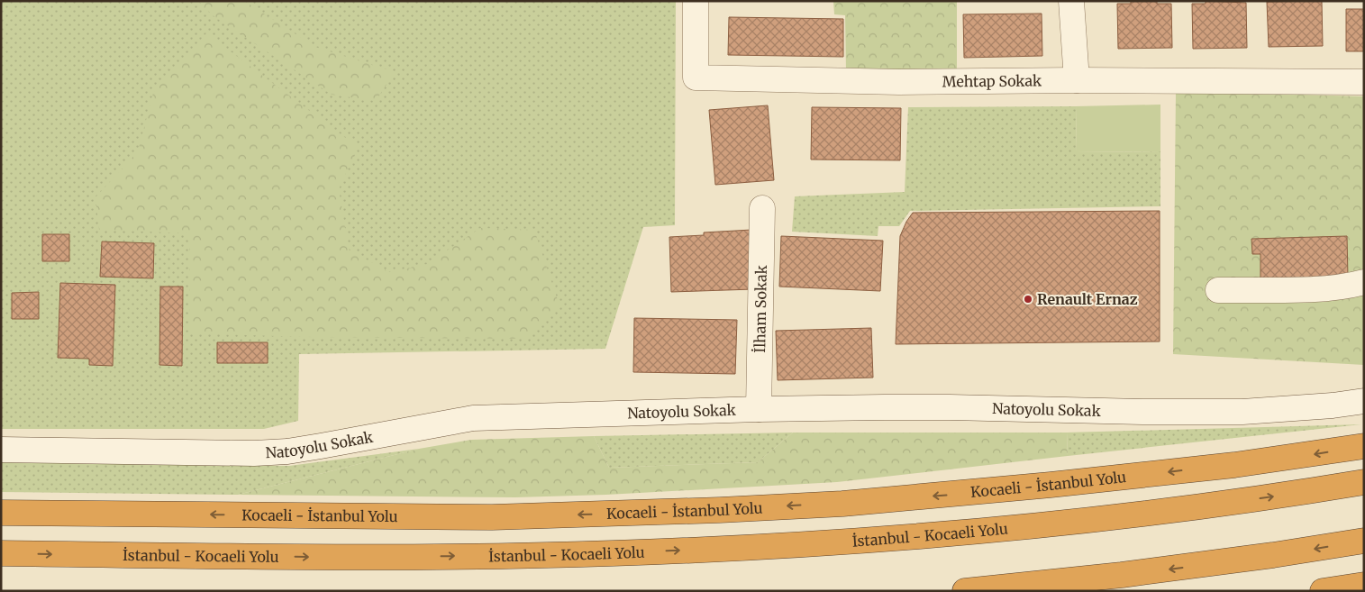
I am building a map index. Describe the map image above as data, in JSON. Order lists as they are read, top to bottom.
{
  "streets": {
    "highway": ["Kocaeli - İstanbul Yolu", "İstanbul - Kocaeli Yolu"],
    "main road": ["Mehtap Sokak", "İlham Sokak", "Natoyolu Sokak"]
  },
  "crossings": [
    ["İlham Sokak", "Natoyolu Sokak"]
  ],
  "places": ["Renault Ernaz"]
}
